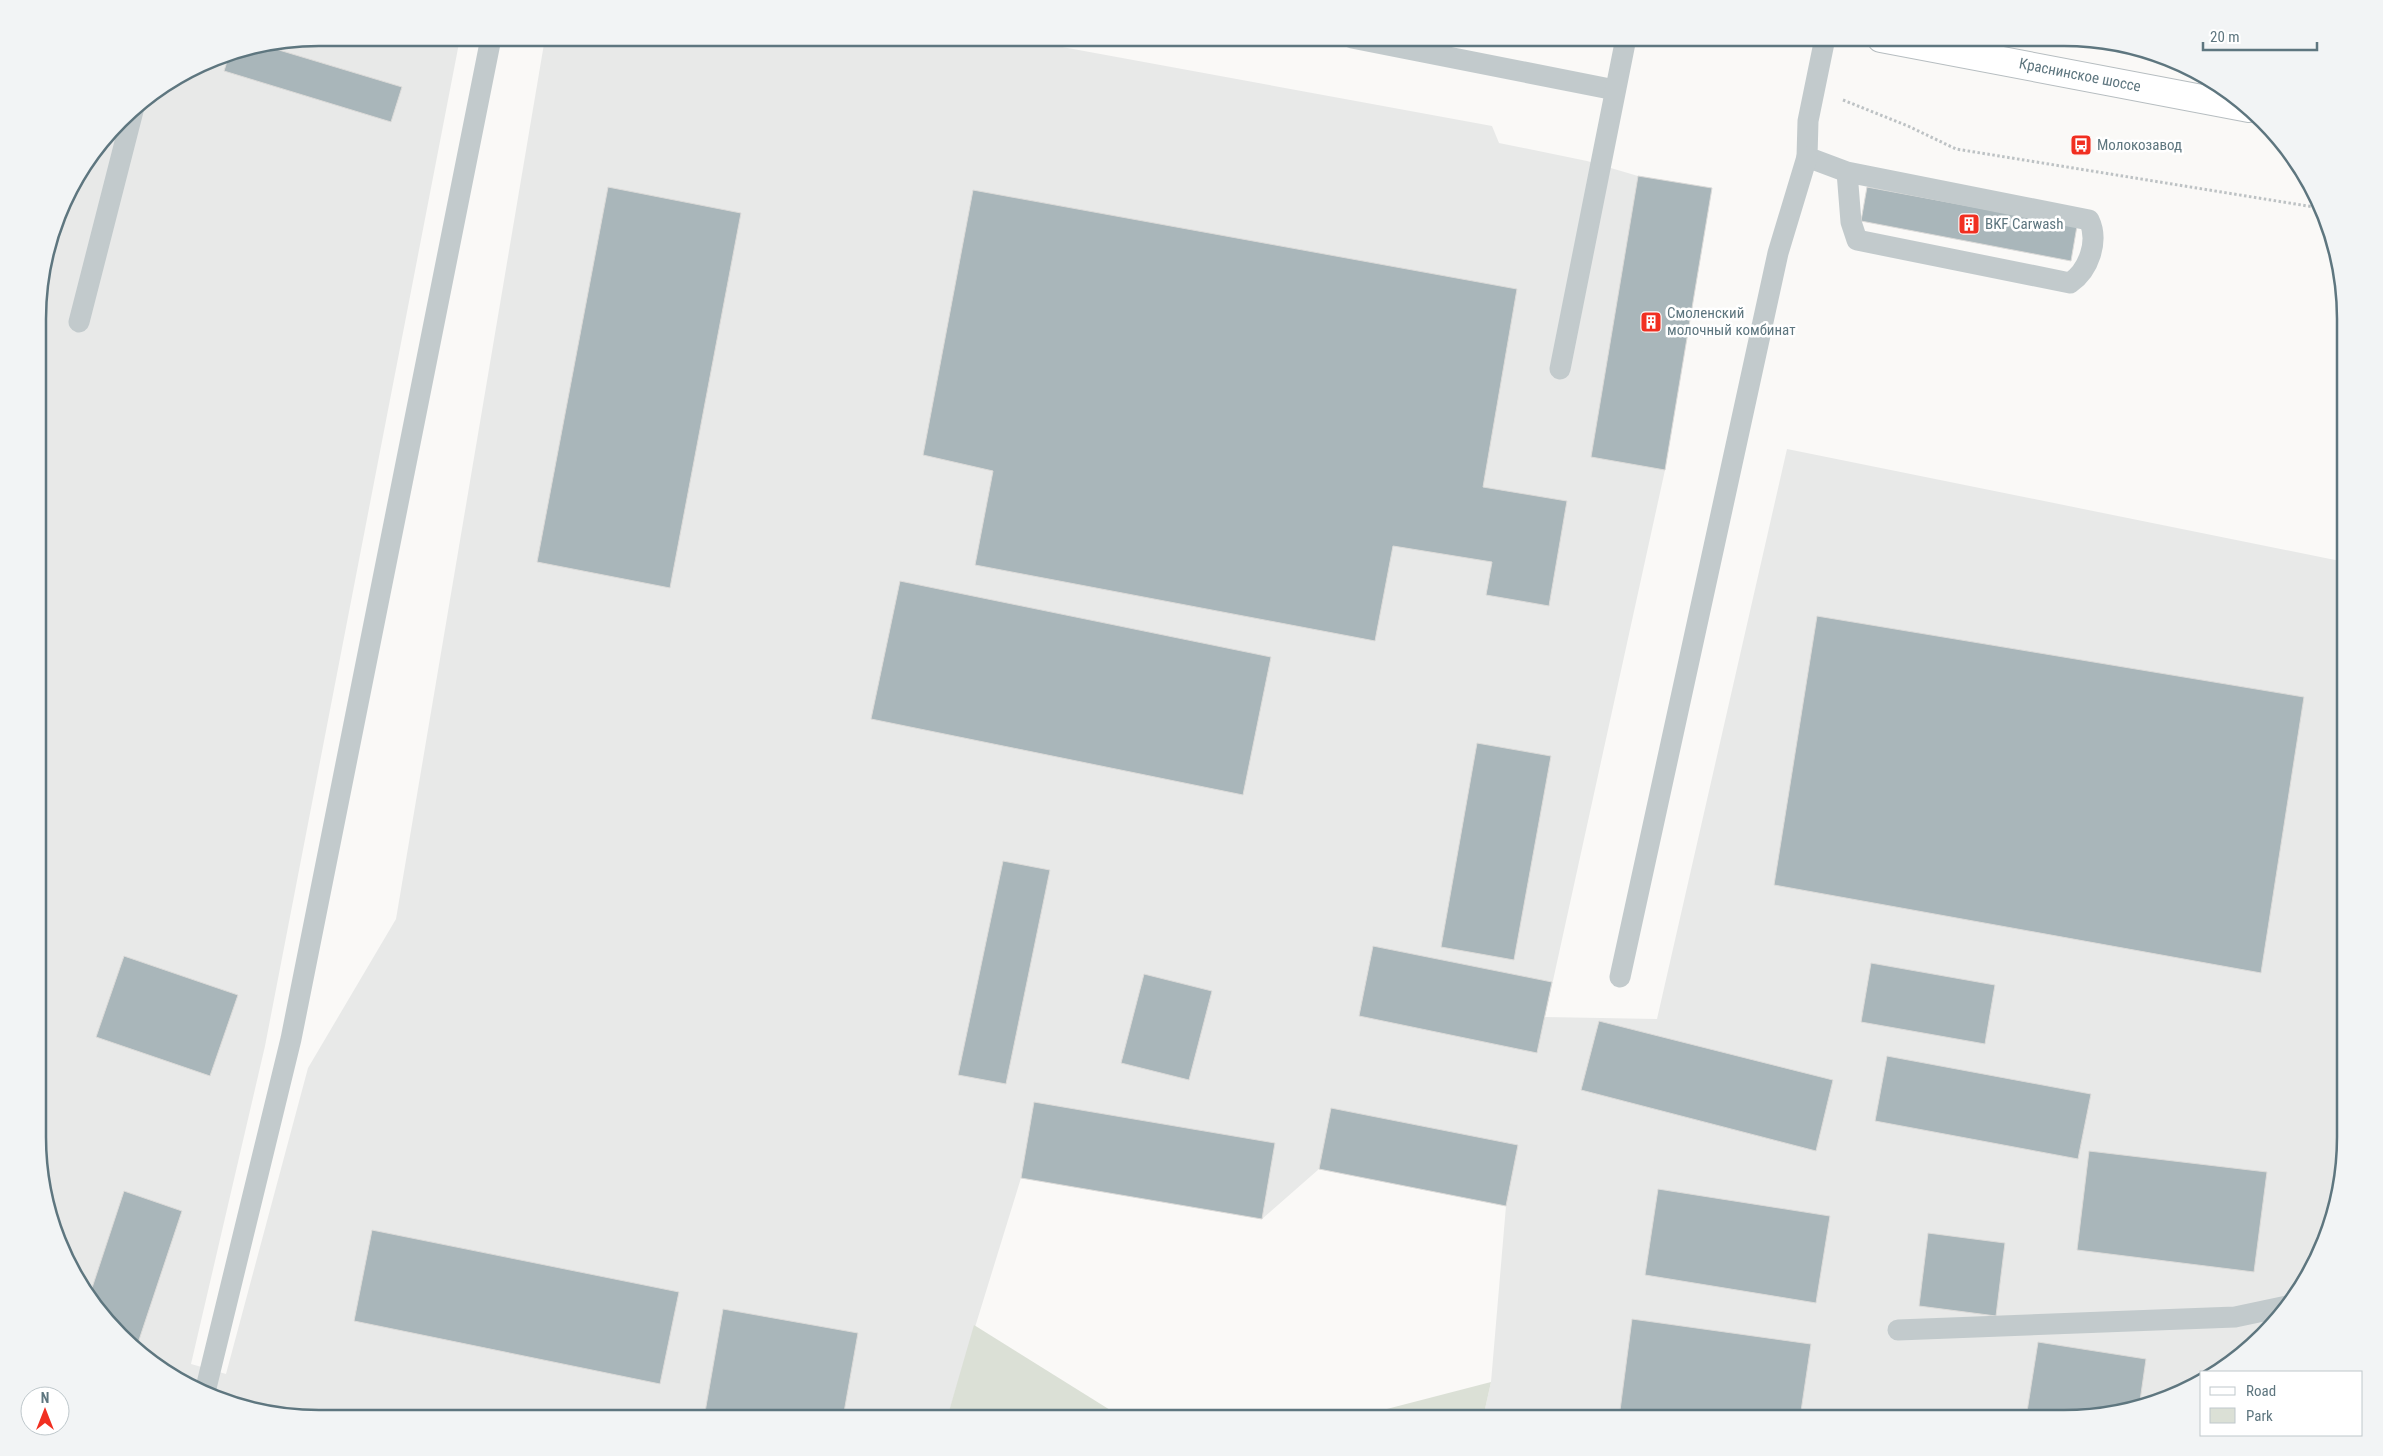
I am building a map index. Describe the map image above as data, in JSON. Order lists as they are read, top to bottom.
{
  "streets": {
    "main road": ["Краснинское шоссе"]
  },
  "places": {
    "bus stop": ["Молокозавод"],
    "building": ["BKF Carwash", "Смоленский молочный комбинат"]
  },
  "legend": ["Road", "Park"],
  "scale_bar": "20 m",
  "north": "top"
}
